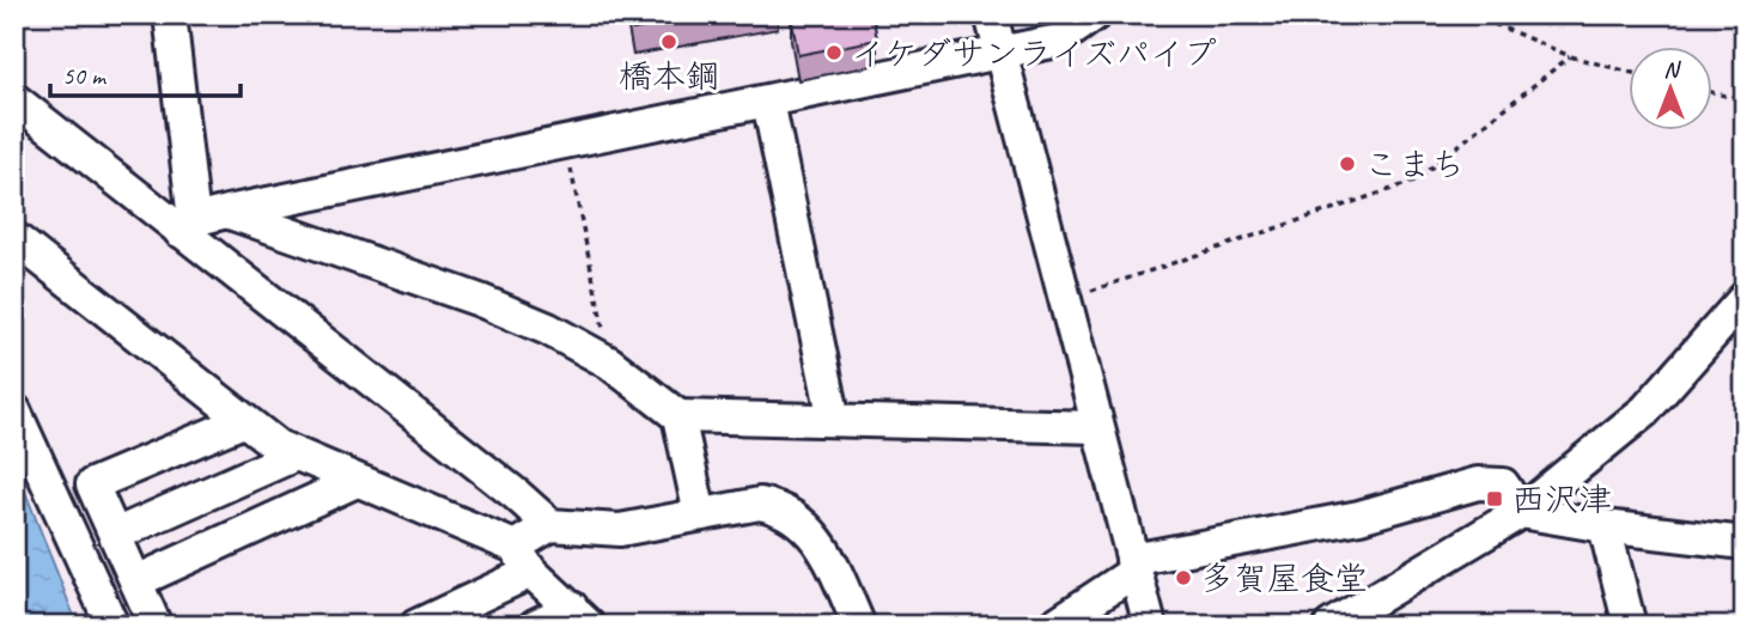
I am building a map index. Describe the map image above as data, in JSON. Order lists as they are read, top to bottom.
{
  "places": {
    "other": [
      "橋本鋼",
      "イケダサンライズパイプ",
      "こまち",
      "多賀屋食堂"
    ],
    "transit": ["西沢津"]
  },
  "scale_bar": "50 m",
  "north": "top"
}
